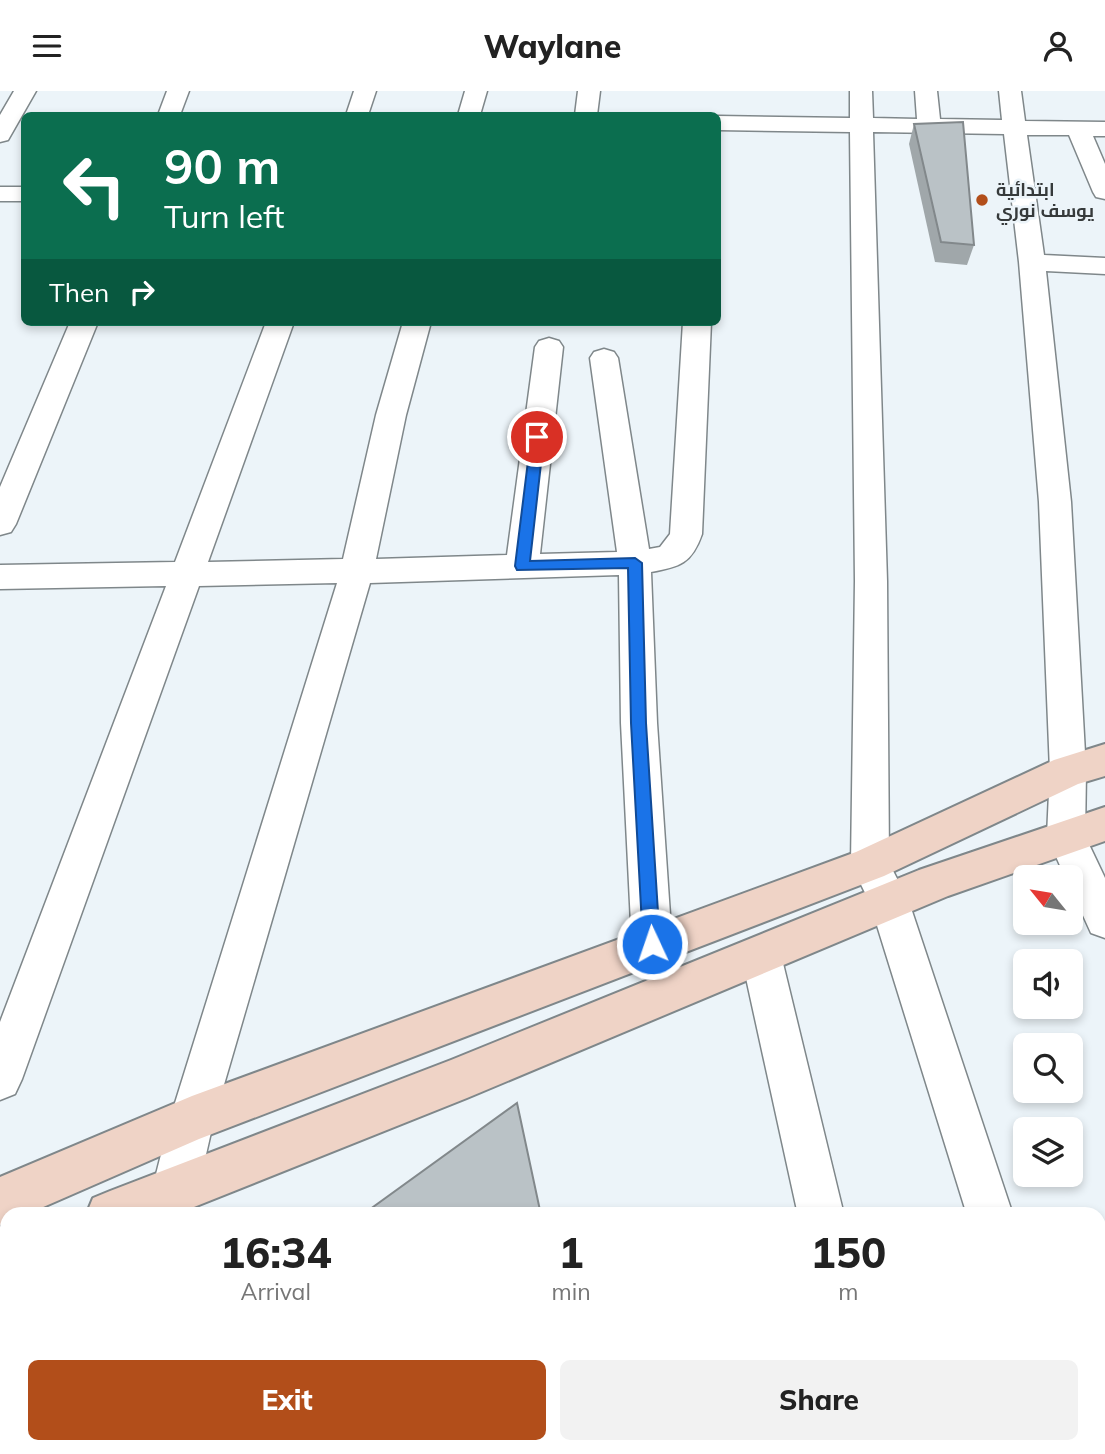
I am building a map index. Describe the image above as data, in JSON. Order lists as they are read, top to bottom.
{
  "places": ["ابتدائية يوسف نوري"],
  "north": "top left",
  "page": {
    "header": "Waylane",
    "turn": ["90 m", "Turn left"],
    "then": "Then",
    "eta": [
      "16:34",
      "Arrival",
      "1",
      "min",
      "150",
      "m"
    ],
    "buttons": ["Exit", "Share"]
  }
}
